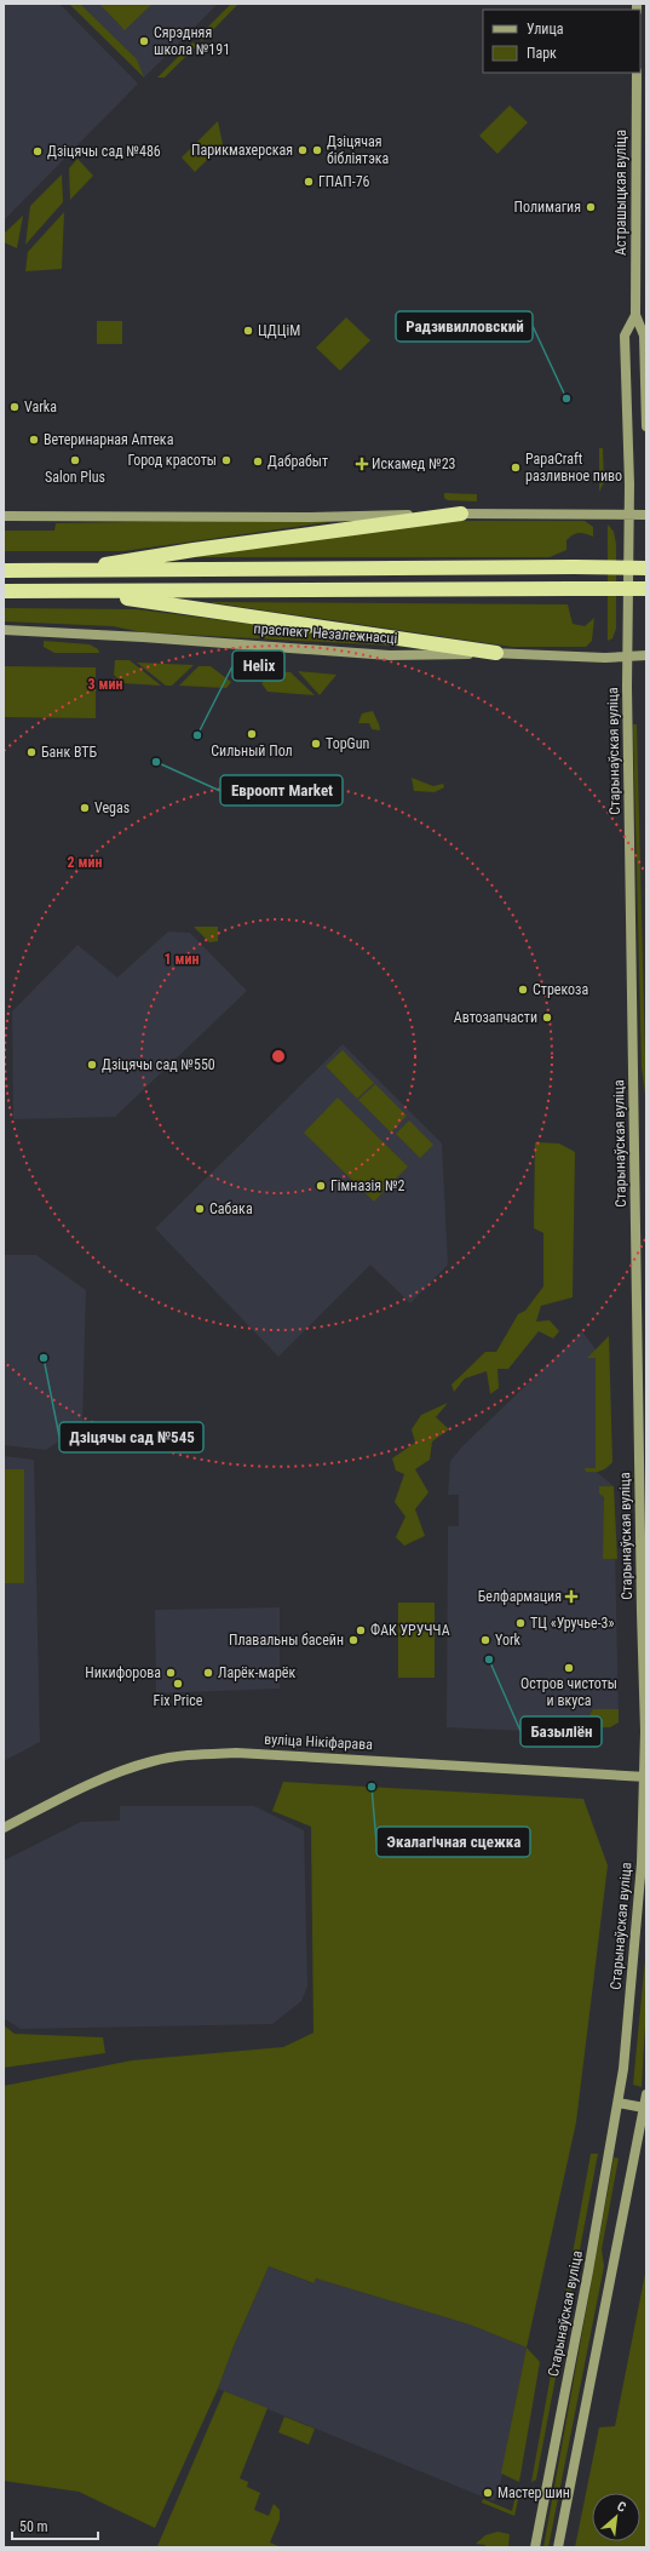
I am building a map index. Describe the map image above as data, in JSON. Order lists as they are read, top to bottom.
{
  "streets": {
    "main road": [
      "Астрашыцкая вуліца",
      "праспект Незалежнасці",
      "Старынаўская вуліца",
      "вуліца Нікіфарава"
    ]
  },
  "crossings": [
    ["Астрашыцкая вуліца", "Старынаўская вуліца"],
    ["праспект Незалежнасці", "Старынаўская вуліца"],
    ["Старынаўская вуліца", "вуліца Нікіфарава"]
  ],
  "places": {
    "other": [
      "Сярэдняя школа №191",
      "Парикмахерская",
      "Дзіцячая бібліятэка",
      "Дзіцячы сад №486",
      "ГПАП-76",
      "Полимагия",
      "ЦДЦіМ",
      "Радзивилловский",
      "Varka",
      "Ветеринарная Аптека",
      "Salon Plus",
      "Город красоты",
      "Дабрабыт",
      "PapaCraft разливное пиво",
      "Сильный Пол",
      "Helix",
      "TopGun",
      "Банк ВТБ",
      "Евроопт Market",
      "Vegas",
      "Стрекоза",
      "Автозапчасти",
      "Дзіцячы сад №550",
      "Гімназія №2",
      "Сабака",
      "Дзіцячы сад №545",
      "ТЦ «Уручье-3»",
      "ФАК УРУЧЧА",
      "Плавальны басейн",
      "York",
      "Базыліён",
      "Остров чистоты и вкуса",
      "Никифорова",
      "Ларёк-марёк",
      "Fix Price",
      "Экалагічная сцежка",
      "Мастер шин"
    ],
    "health": ["Искамед №23", "Белфармация"]
  },
  "legend": ["Улица", "Парк"],
  "scale_bar": "50 m",
  "north": "top right",
  "rings": ["3 мин", "2 мин", "1 мин"]
}
